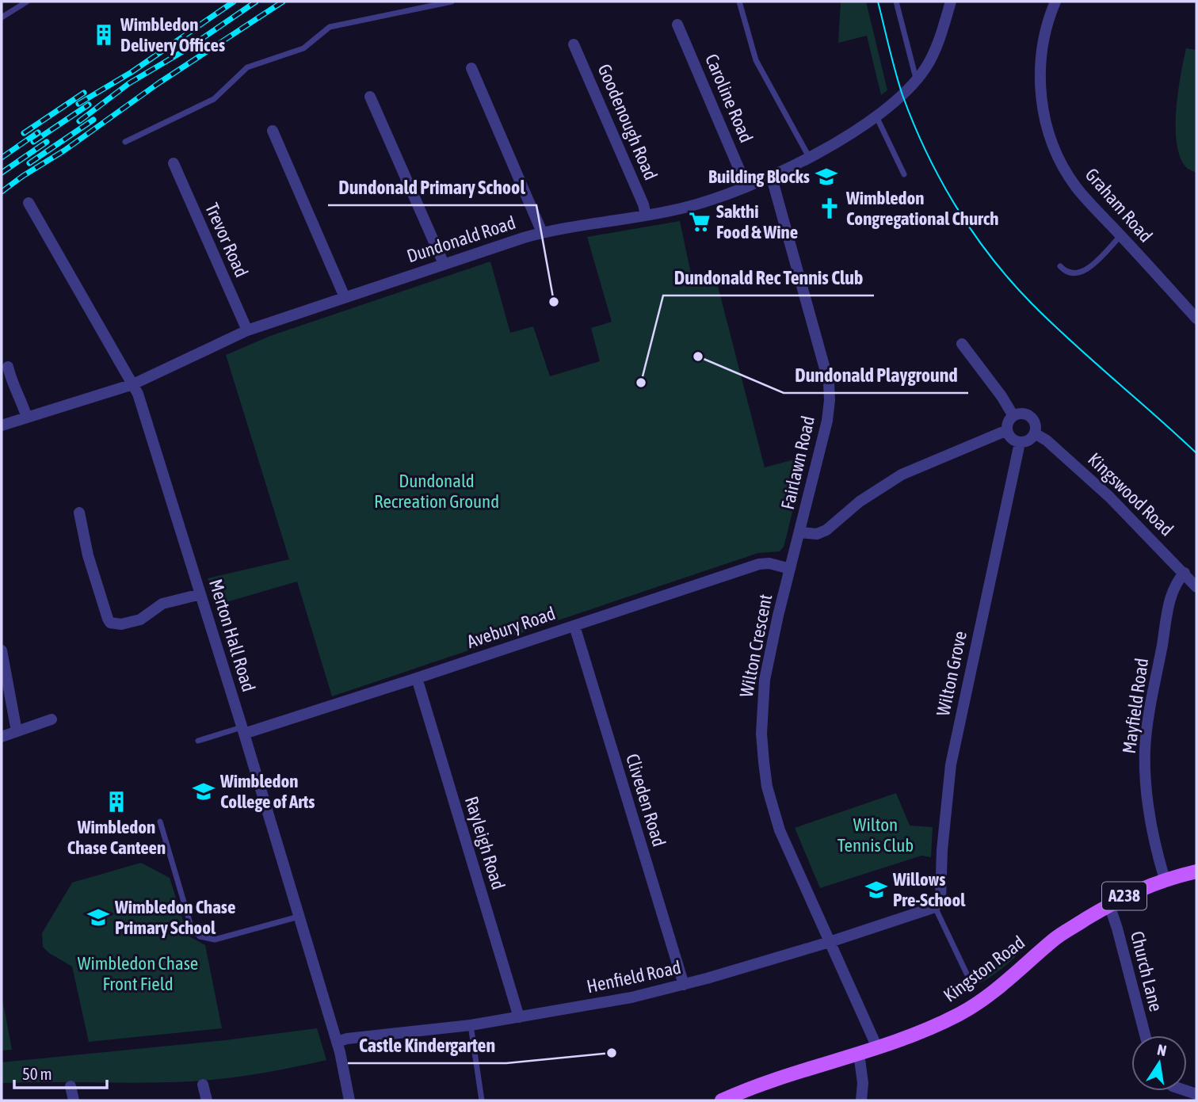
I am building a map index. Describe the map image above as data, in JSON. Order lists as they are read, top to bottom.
{
  "streets": {
    "main road": ["A238", "Kingston Road"],
    "street": [
      "Caroline Road",
      "Goodenough Road",
      "Graham Road",
      "Dundonald Road",
      "Trevor Road",
      "Fairlawn Road",
      "Kingswood Road",
      "Avebury Road",
      "Merton Hall Road",
      "Wilton Crescent",
      "Wilton Grove",
      "Mayfield Road",
      "Cliveden Road",
      "Rayleigh Road",
      "Church Lane",
      "Henfield Road"
    ]
  },
  "crossings": [
    ["Caroline Road", "Dundonald Road"],
    ["Goodenough Road", "Dundonald Road"],
    ["Dundonald Road", "Trevor Road"],
    ["Dundonald Road", "Fairlawn Road"],
    ["Dundonald Road", "Merton Hall Road"],
    ["Fairlawn Road", "Wilton Crescent"],
    ["Kingswood Road", "Wilton Grove"],
    ["Kingswood Road", "Mayfield Road"],
    ["Avebury Road", "Merton Hall Road"],
    ["Avebury Road", "Wilton Crescent"],
    ["Avebury Road", "Cliveden Road"],
    ["Avebury Road", "Rayleigh Road"],
    ["Merton Hall Road", "Henfield Road"],
    ["Wilton Crescent", "Kingston Road"],
    ["Wilton Crescent", "Henfield Road"],
    ["Wilton Grove", "Henfield Road"],
    ["Mayfield Road", "Kingston Road"],
    ["Cliveden Road", "Henfield Road"],
    ["Rayleigh Road", "Henfield Road"],
    ["Kingston Road", "Church Lane"]
  ],
  "parks": ["Dundonald Recreation Ground", "Wilton Tennis Club", "Wimbledon Chase Front Field"],
  "places": {
    "building": ["Wimbledon Delivery Offices", "Wimbledon Chase Canteen"],
    "school or university": [
      "Building Blocks",
      "Wimbledon College of Arts",
      "Willows Pre-School",
      "Wimbledon Chase Primary School"
    ],
    "church": ["Wimbledon Congregational Church"],
    "supermarket": ["Sakthi Food & Wine"],
    "other": [
      "Dundonald Primary School",
      "Dundonald Playground",
      "Dundonald Rec Tennis Club",
      "Castle Kindergarten"
    ]
  },
  "scale_bar": "50 m",
  "north": "top"
}
